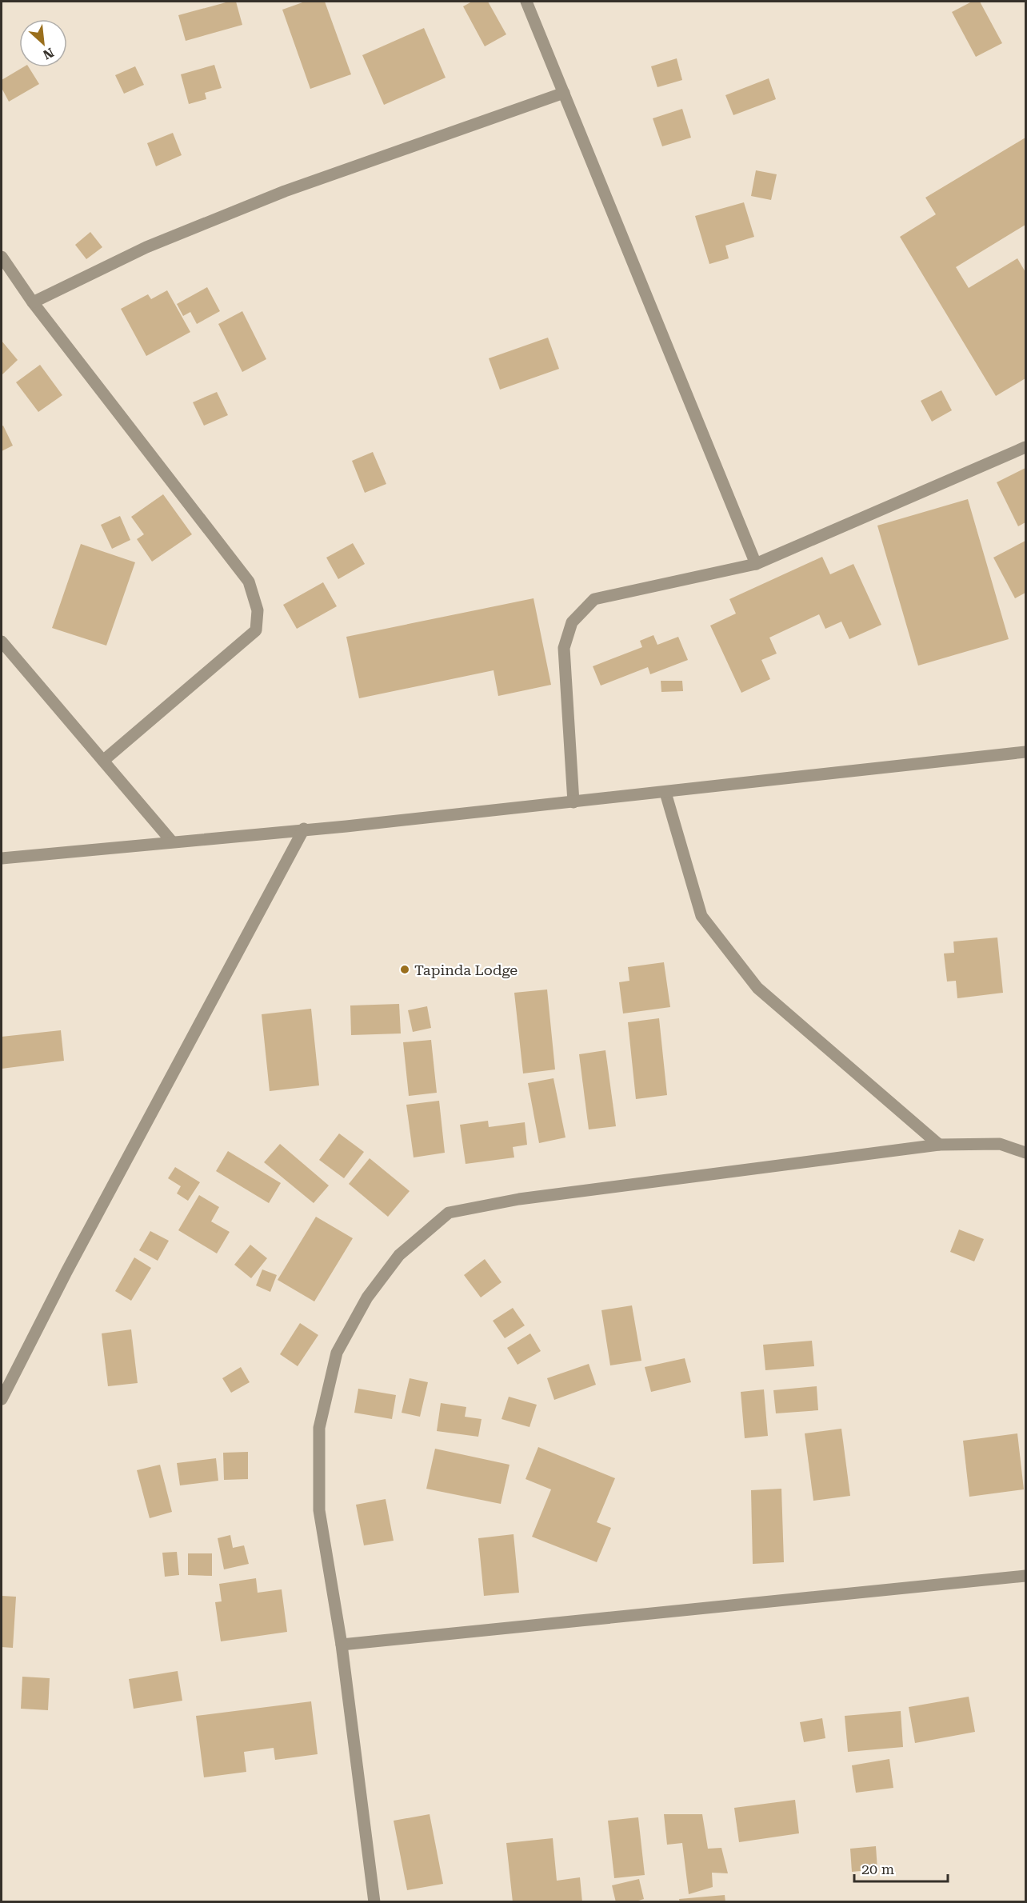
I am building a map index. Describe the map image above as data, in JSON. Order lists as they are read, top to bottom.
{
  "places": ["Tapinda Lodge"],
  "scale_bar": "20 m",
  "north": "bottom right"
}
